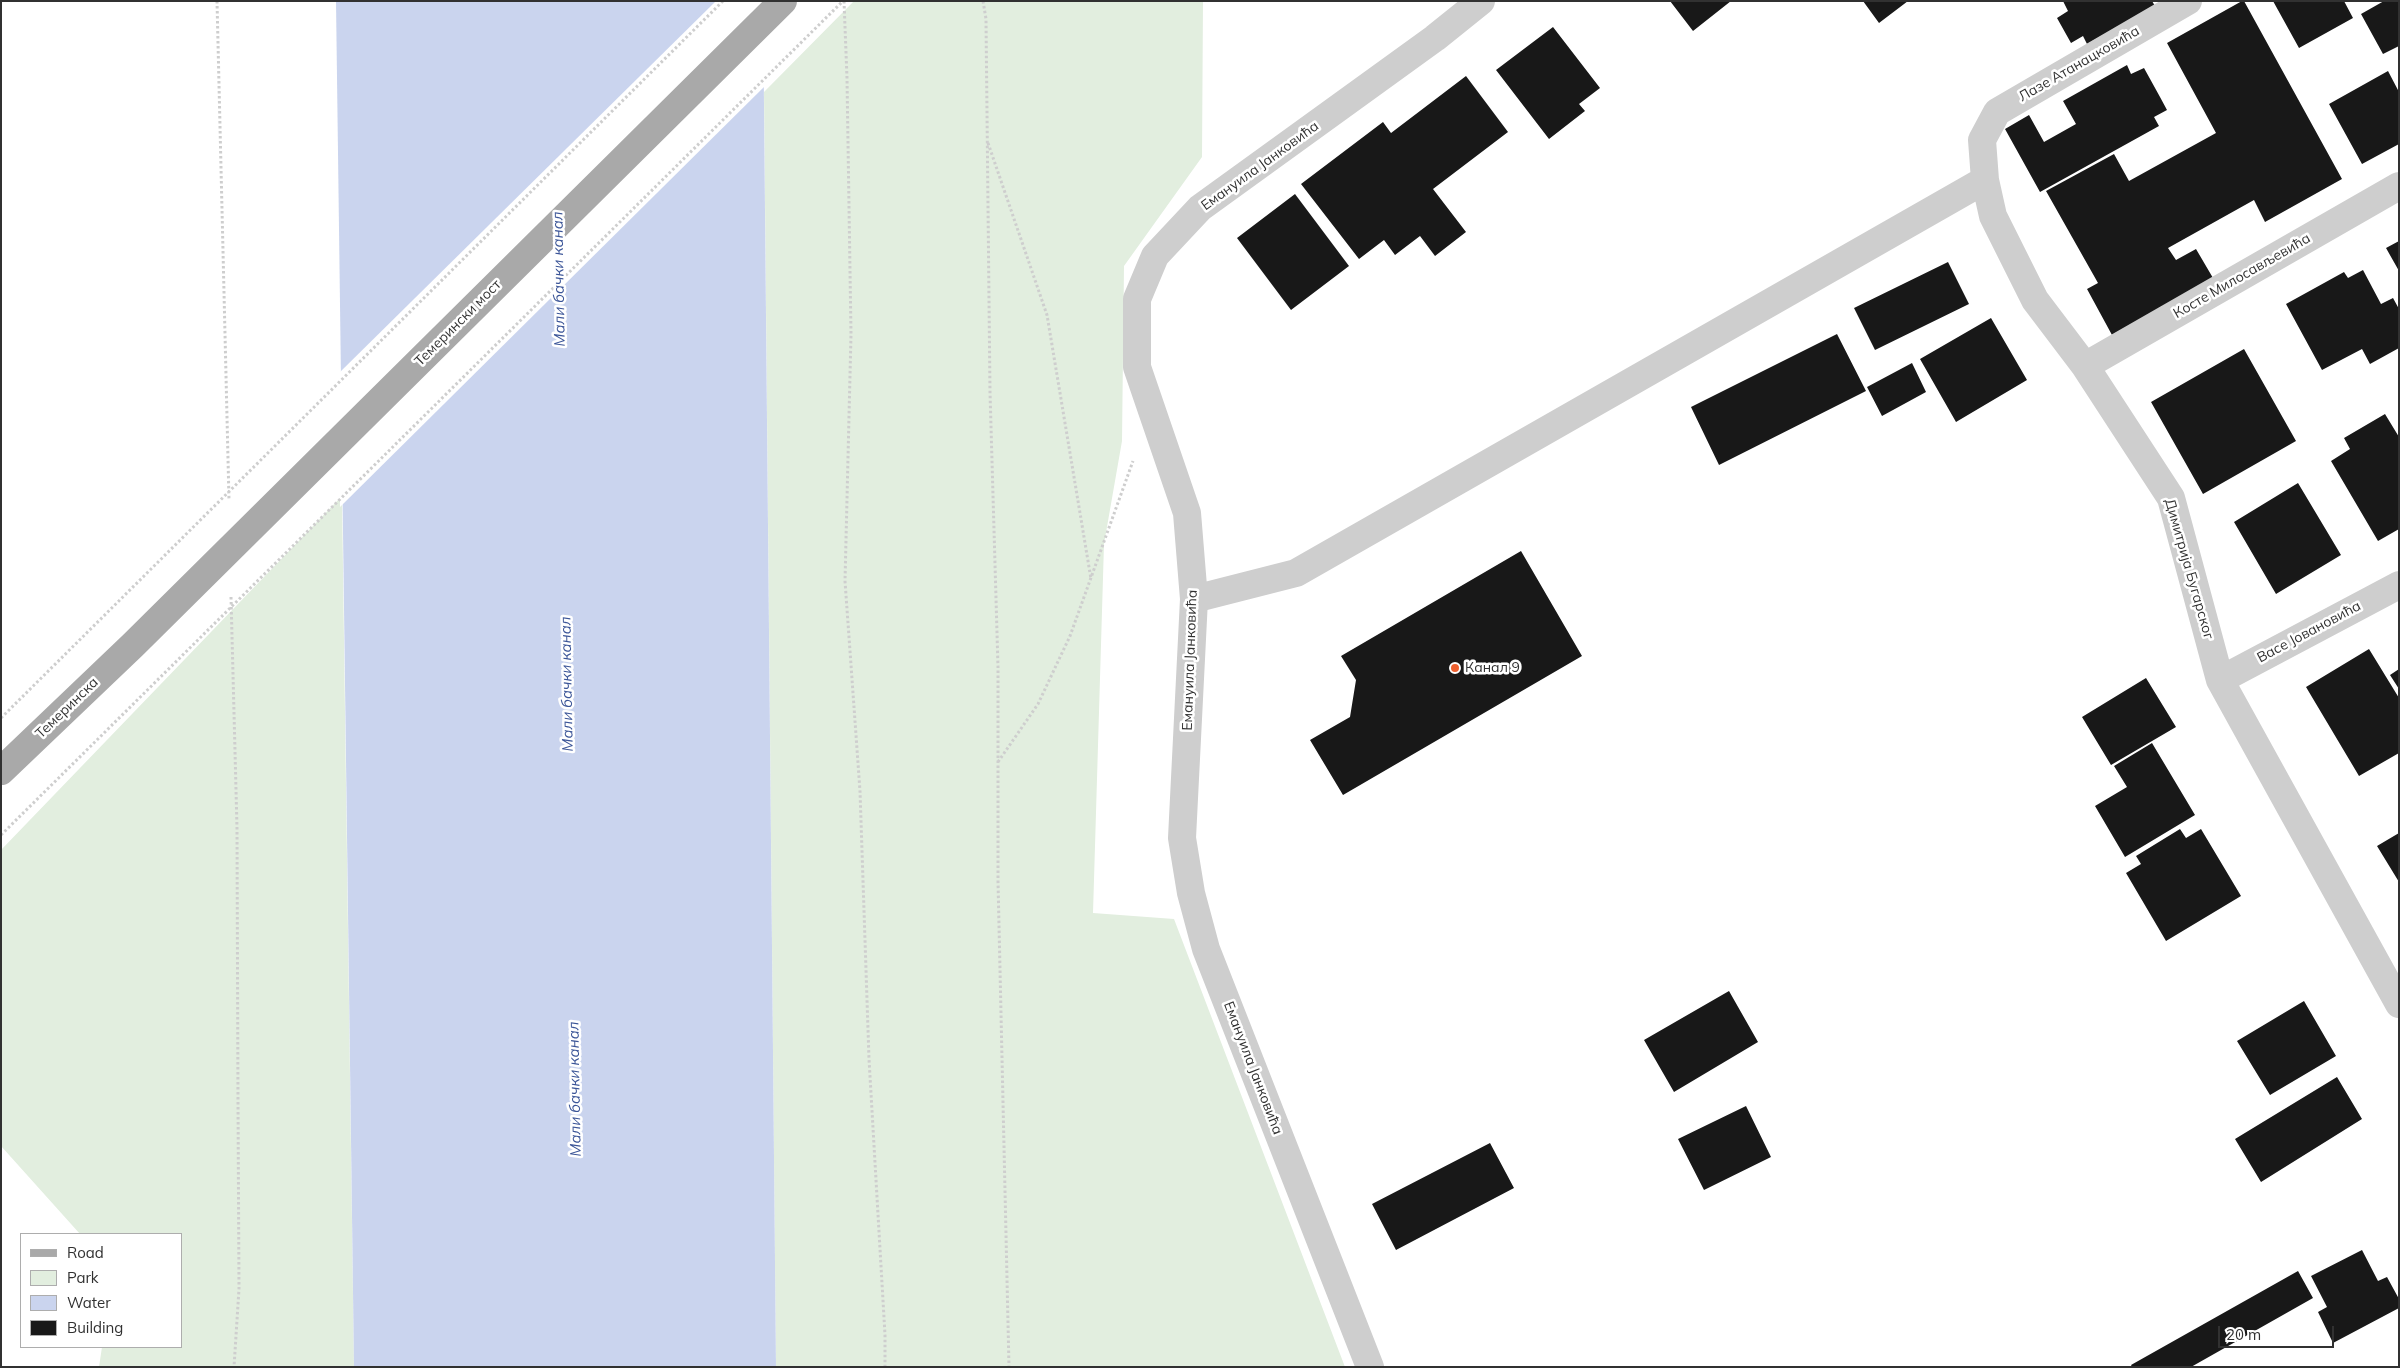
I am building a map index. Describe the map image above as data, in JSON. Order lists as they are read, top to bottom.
{
  "streets": {
    "main road": ["Темерински мост", "Темеринска"],
    "street": [
      "Лазе Атанацковића",
      "Емануила Јанковића",
      "Косте Милосављевића",
      "Димитрија Бугарског",
      "Васе Јовановића"
    ]
  },
  "crossings": [
    ["Лазе Атанацковића", "Димитрија Бугарског"],
    ["Косте Милосављевића", "Димитрија Бугарског"],
    ["Темерински мост", "Темеринска"],
    ["Димитрија Бугарског", "Васе Јовановића"]
  ],
  "water": ["Мали бачки канал"],
  "places": ["Канал 9"],
  "legend": [
    "Road",
    "Park",
    "Water",
    "Building"
  ],
  "scale_bar": "20 m"
}
